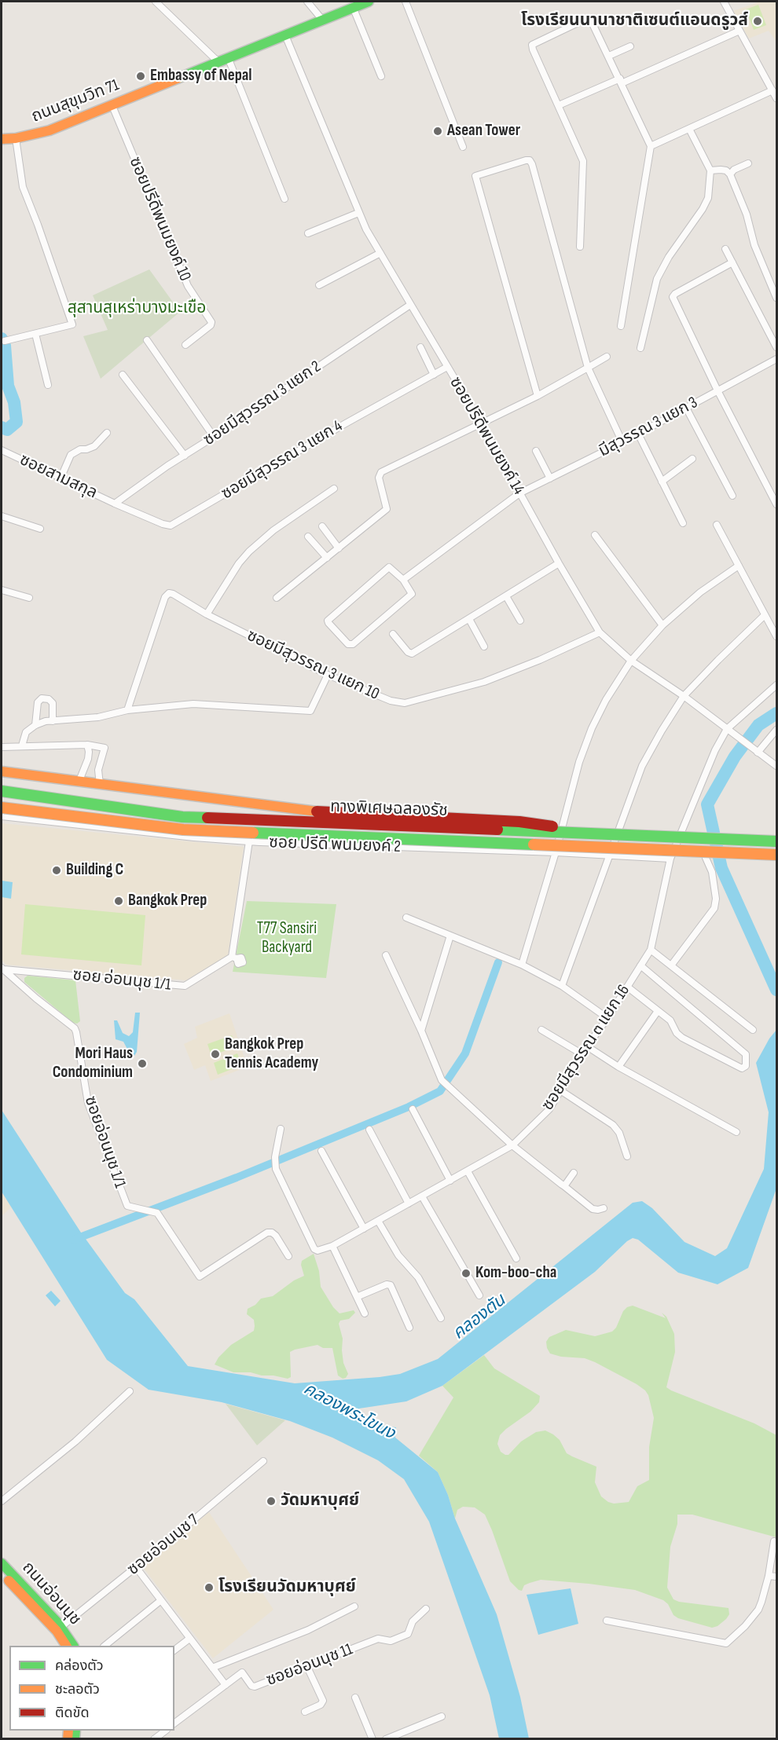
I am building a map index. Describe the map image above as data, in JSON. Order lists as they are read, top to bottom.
{
  "streets": {
    "main road": ["ถนนสุขุมวิท 71", "ทางพิเศษฉลองรัช", "ถนนอ่อนนุช"],
    "street": [
      "ซอยปรีดีพนมยงค์ 10",
      "ซอยมีสุวรรณ 3 แยก 2",
      "มีสุวรรณ 3 แยก 3",
      "ซอยปรีดีพนมยงค์ 14",
      "ซอยมีสุวรรณ 3 แยก 4",
      "ซอยสามสกุล",
      "ซอยมีสุวรรณ 3 แยก 10",
      "ซอย ปรีดี พนมยงค์ 2",
      "ซอย อ่อนนุช 1/1",
      "ซอยมีสุวรรณ ๓ แยก 16",
      "ซอยอ่อนนุช 1/1",
      "ซอยอ่อนนุช 7",
      "ซอยอ่อนนุช 11"
    ]
  },
  "crossings": [
    ["ถนนสุขุมวิท 71", "ซอยปรีดีพนมยงค์ 10"],
    ["ถนนสุขุมวิท 71", "ซอยปรีดีพนมยงค์ 14"],
    ["ซอยมีสุวรรณ 3 แยก 2", "ซอยปรีดีพนมยงค์ 14"],
    ["ซอยมีสุวรรณ 3 แยก 2", "ซอยมีสุวรรณ 3 แยก 4"],
    ["ซอยมีสุวรรณ 3 แยก 2", "ซอยสามสกุล"],
    ["มีสุวรรณ 3 แยก 3", "ซอยปรีดีพนมยงค์ 14"],
    ["ซอยปรีดีพนมยงค์ 14", "ซอยมีสุวรรณ 3 แยก 4"],
    ["ซอยปรีดีพนมยงค์ 14", "ซอยมีสุวรรณ 3 แยก 10"],
    ["ซอยปรีดีพนมยงค์ 14", "ซอยมีสุวรรณ ๓ แยก 16"],
    ["ซอยมีสุวรรณ 3 แยก 4", "ซอยสามสกุล"],
    ["ซอย ปรีดี พนมยงค์ 2", "ซอย อ่อนนุช 1/1"],
    ["ซอย ปรีดี พนมยงค์ 2", "ซอยมีสุวรรณ ๓ แยก 16"],
    ["ซอย อ่อนนุช 1/1", "ซอยอ่อนนุช 1/1"],
    ["ซอยอ่อนนุช 7", "ถนนอ่อนนุช"]
  ],
  "water": ["คลองตัน", "คลองพระโขนง"],
  "parks": ["สุสานสุเหร่าบางมะเขือ", "T77 Sansiri Backyard"],
  "places": [
    "โรงเรียนนานาชาติเซนต์แอนดรูวส์",
    "Embassy of Nepal",
    "Asean Tower",
    "Building C",
    "Bangkok Prep",
    "Bangkok Prep Tennis Academy",
    "Mori Haus Condominium",
    "Kom-boo-cha",
    "วัดมหาบุศย์",
    "โรงเรียนวัดมหาบุศย์"
  ],
  "legend": ["คล่องตัว", "ชะลอตัว", "ติดขัด"]
}
